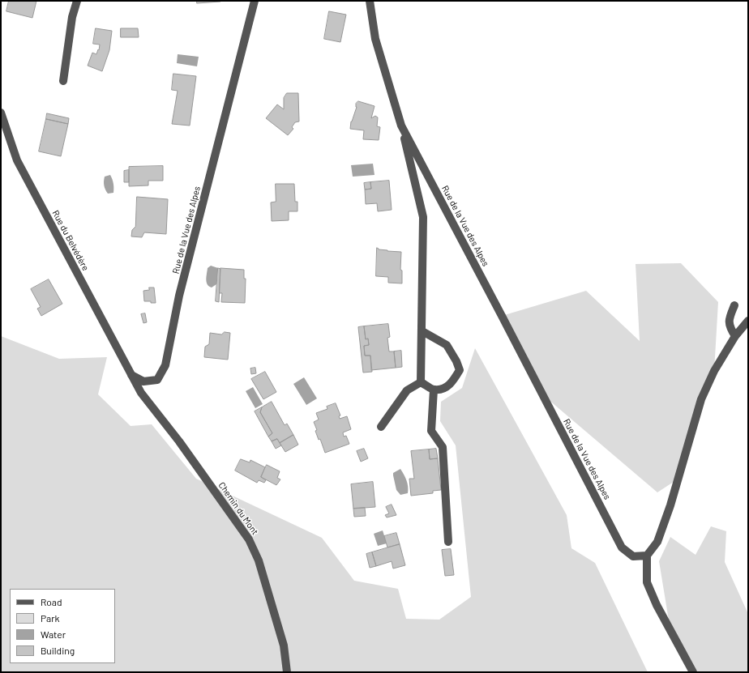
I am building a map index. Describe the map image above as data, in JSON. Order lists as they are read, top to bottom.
{
  "streets": {
    "street": ["Rue de la Vue des Alpes", "Rue du Belvédère", "Chemin du Mont"]
  },
  "crossings": [
    ["Rue de la Vue des Alpes", "Rue du Belvédère"],
    ["Rue de la Vue des Alpes", "Chemin du Mont"],
    ["Rue du Belvédère", "Chemin du Mont"]
  ],
  "legend": [
    "Road",
    "Park",
    "Water",
    "Building"
  ]
}
